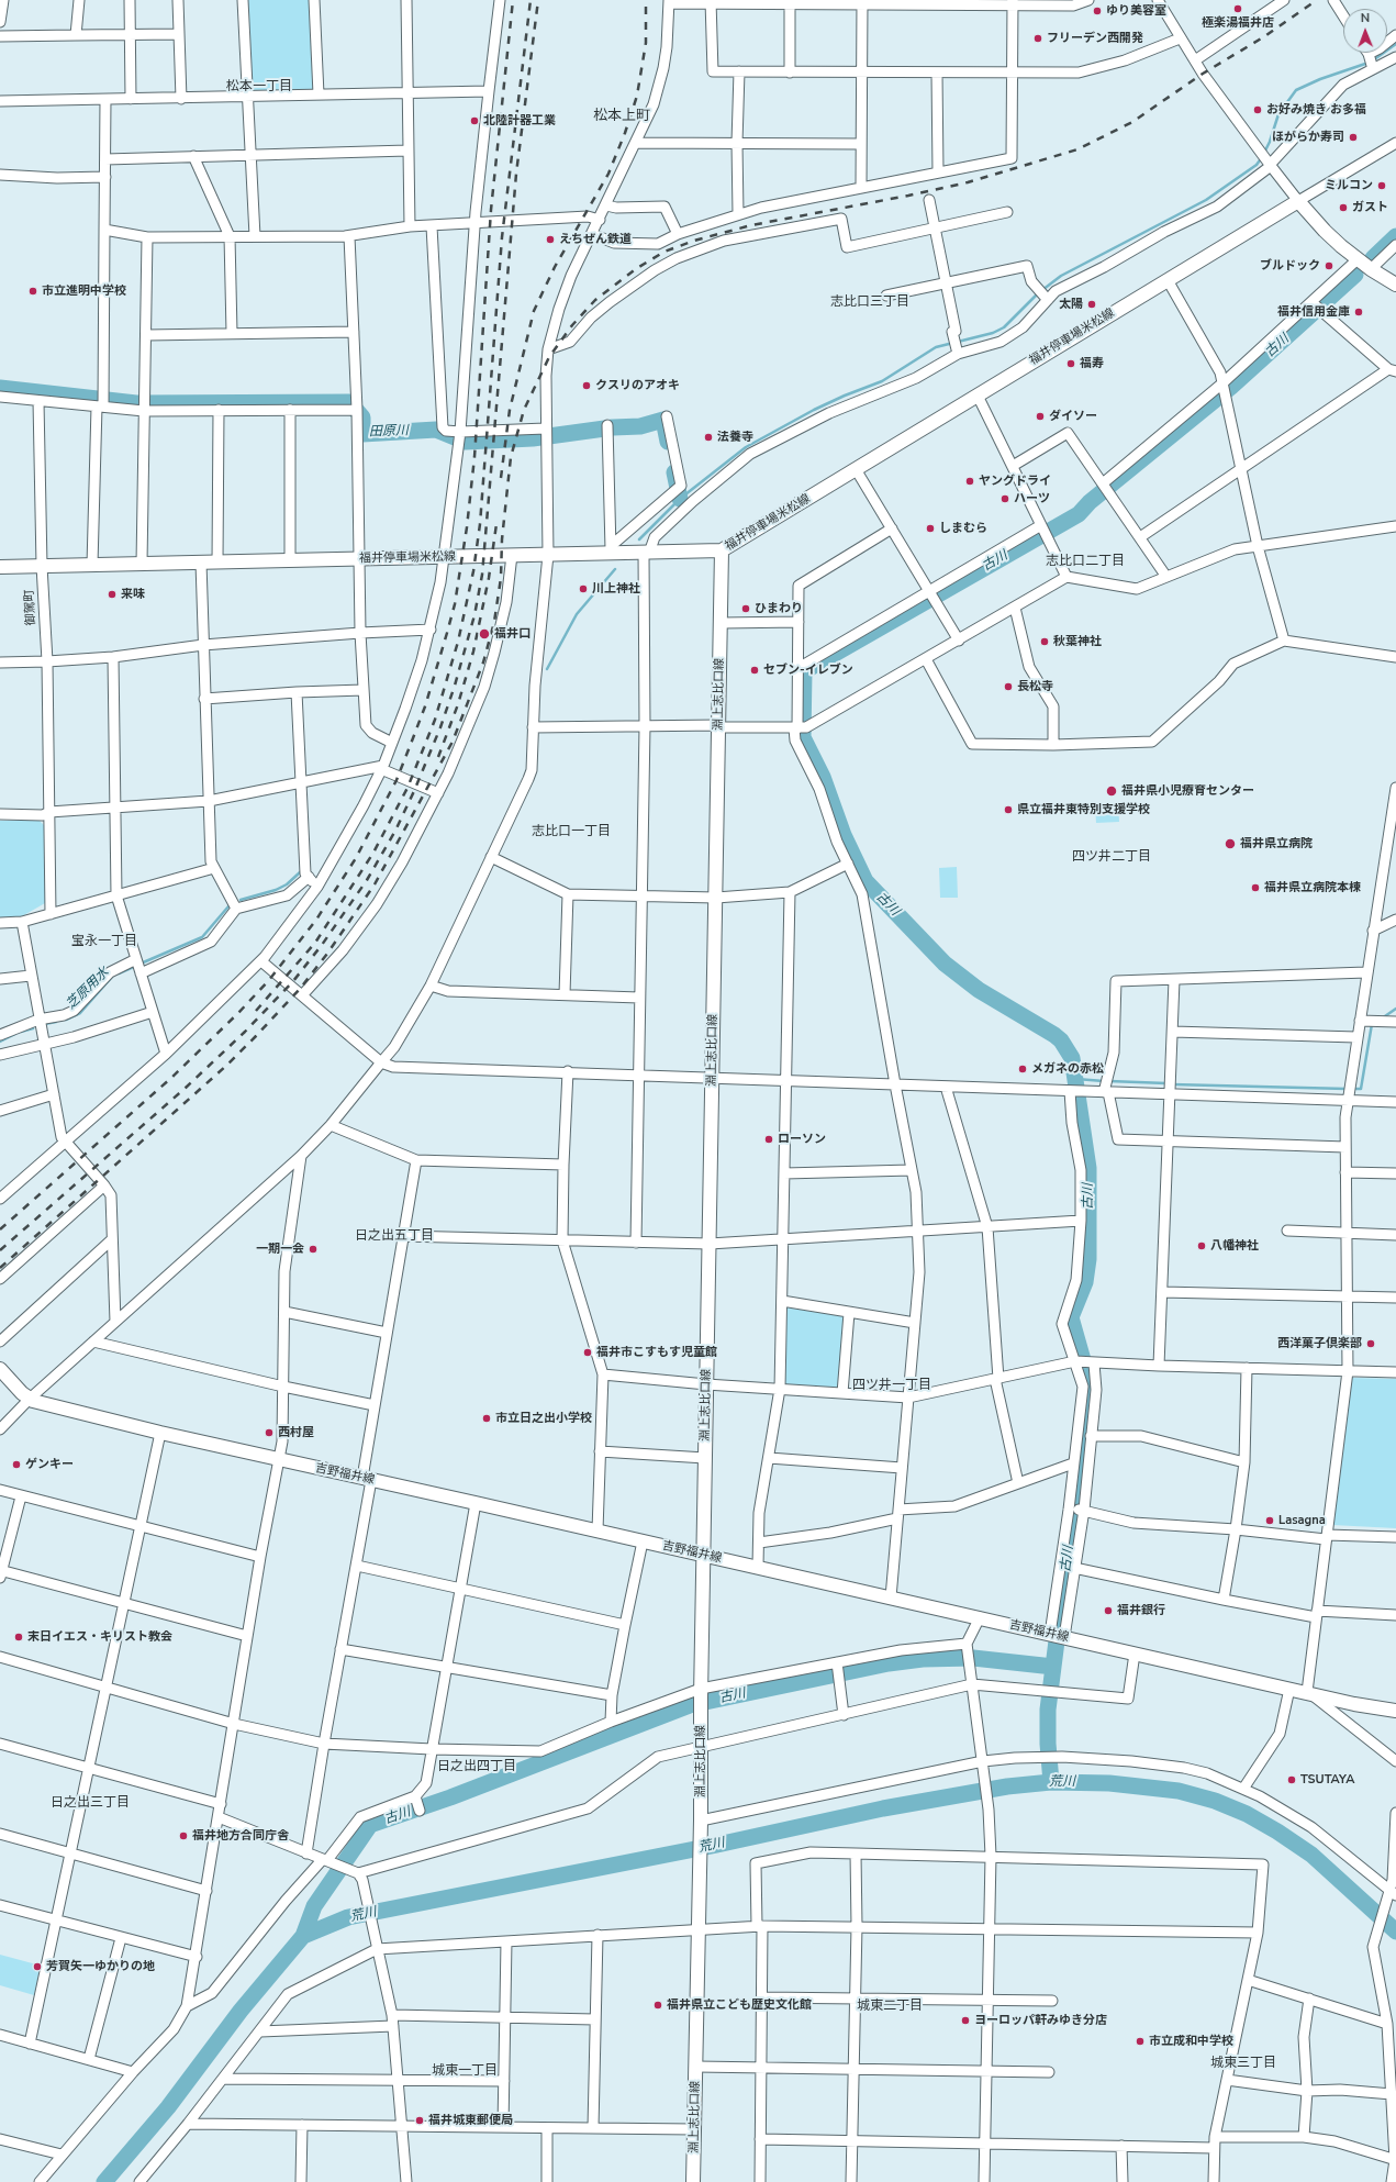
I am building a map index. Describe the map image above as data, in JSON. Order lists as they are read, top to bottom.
{
  "streets": {
    "main road": ["福井停車場米松線", "淵上志比口線", "吉野福井線"],
    "street": ["御駕町"]
  },
  "crossings": [
    ["福井停車場米松線", "御駕町"],
    ["福井停車場米松線", "淵上志比口線"],
    ["淵上志比口線", "吉野福井線"]
  ],
  "districts": [
    "松本一丁目",
    "松本上町",
    "志比口三丁目",
    "志比口二丁目",
    "志比口一丁目",
    "四ツ井二丁目",
    "宝永一丁目",
    "日之出五丁目",
    "四ツ井一丁目",
    "日之出四丁目",
    "日之出三丁目",
    "城東二丁目",
    "城東三丁目",
    "城東一丁目"
  ],
  "water": [
    "古川",
    "田原川",
    "芝原用水",
    "荒川"
  ],
  "places": [
    "極楽湯福井店",
    "ゆり美容室",
    "フリーデン西開発",
    "お好み焼き お多福",
    "北陸計器工業",
    "ほがらか寿司",
    "ミルコン",
    "ガスト",
    "えちぜん鉄道",
    "ブルドック",
    "市立進明中学校",
    "太陽",
    "福井信用金庫",
    "福寿",
    "クスリのアオキ",
    "ダイソー",
    "法養寺",
    "ヤングドライ",
    "ハーツ",
    "しまむら",
    "川上神社",
    "来味",
    "ひまわり",
    "福井口",
    "秋葉神社",
    "セブン-イレブン",
    "長松寺",
    "福井県小児療育センター",
    "県立福井東特別支援学校",
    "福井県立病院",
    "福井県立病院本棟",
    "メガネの赤松",
    "ローソン",
    "八幡神社",
    "一期一会",
    "西洋菓子倶楽部",
    "福井市こすもす児童館",
    "市立日之出小学校",
    "西村屋",
    "ゲンキー",
    "Lasagna",
    "福井銀行",
    "末日イエス・キリスト教会",
    "TSUTAYA",
    "福井地方合同庁舎",
    "芳賀矢一ゆかりの地",
    "福井県立こども歴史文化館",
    "ヨーロッパ軒みゆき分店",
    "市立成和中学校",
    "福井城東郵便局"
  ],
  "north": "top"
}
